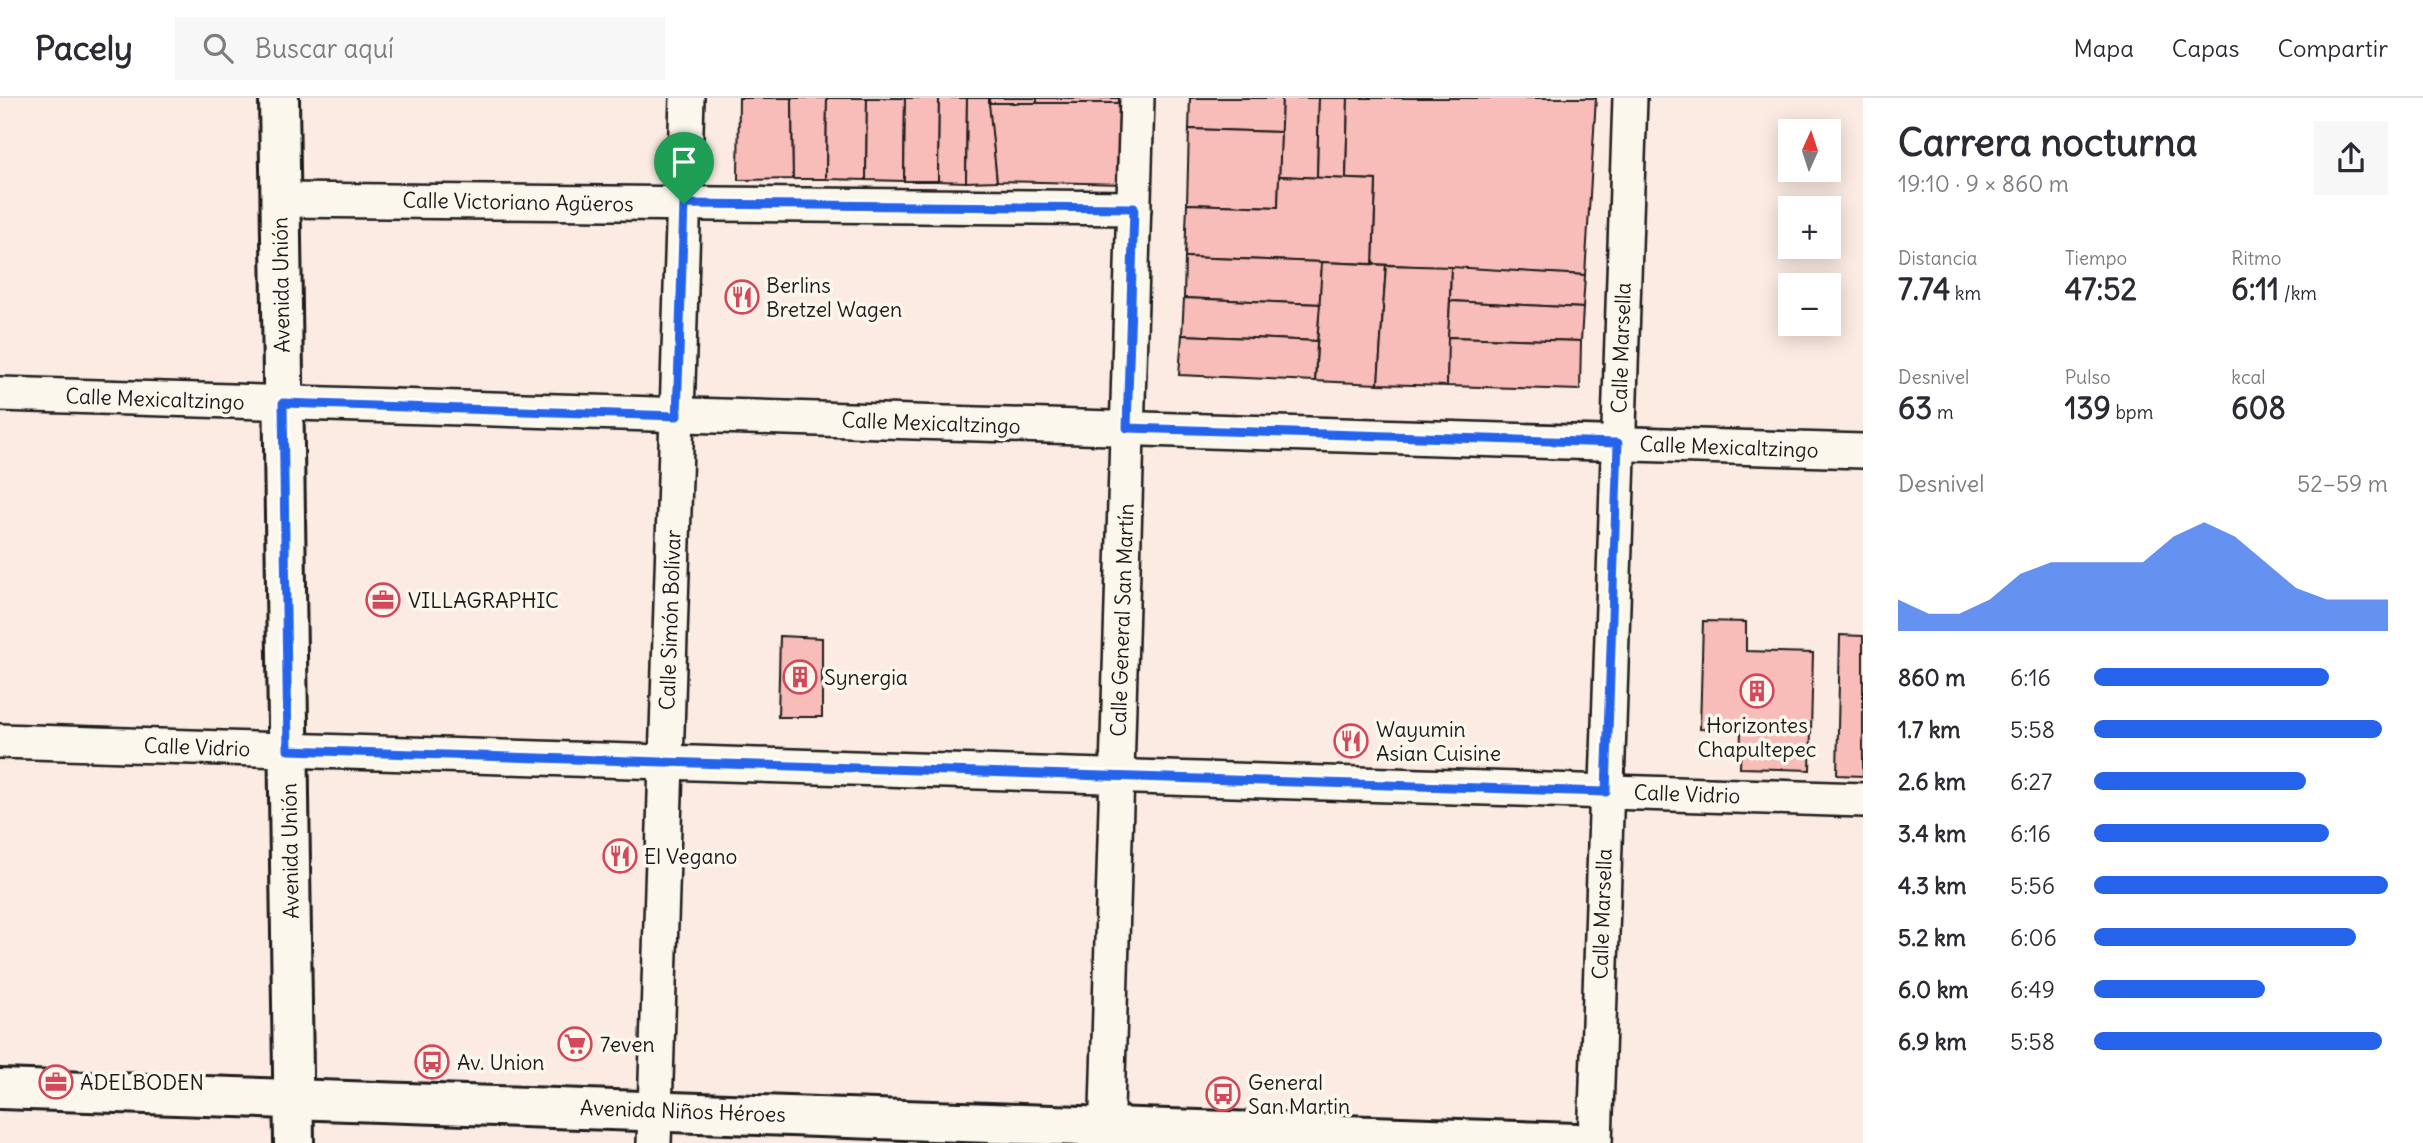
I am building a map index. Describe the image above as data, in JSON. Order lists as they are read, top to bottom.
{
  "streets": {
    "main road": ["Avenida Unión", "Avenida Niños Héroes"],
    "street": [
      "Calle Victoriano Agüeros",
      "Calle Marsella",
      "Calle Mexicaltzingo",
      "Calle Simón Bolívar",
      "Calle General San Martín",
      "Calle Vidrio"
    ]
  },
  "crossings": [
    ["Calle Victoriano Agüeros", "Avenida Unión"],
    ["Calle Victoriano Agüeros", "Calle Simón Bolívar"],
    ["Calle Victoriano Agüeros", "Calle General San Martín"],
    ["Avenida Unión", "Calle Mexicaltzingo"],
    ["Avenida Unión", "Calle Vidrio"],
    ["Avenida Unión", "Avenida Niños Héroes"],
    ["Calle Marsella", "Calle Mexicaltzingo"],
    ["Calle Marsella", "Calle Vidrio"],
    ["Calle Mexicaltzingo", "Calle Simón Bolívar"],
    ["Calle Mexicaltzingo", "Calle General San Martín"],
    ["Calle Simón Bolívar", "Calle Vidrio"],
    ["Calle Simón Bolívar", "Avenida Niños Héroes"],
    ["Calle General San Martín", "Calle Vidrio"],
    ["Calle General San Martín", "Avenida Niños Héroes"]
  ],
  "places": {
    "restaurant": ["Berlins Bretzel Wagen", "Wayumin Asian Cuisine", "El Vegano"],
    "office": ["VILLAGRAPHIC", "ADELBODEN"],
    "building": ["Synergia", "Horizontes Chapultepec"],
    "supermarket": ["7even"],
    "bus stop": ["Av. Union", "General San Martin"]
  },
  "north": "top",
  "page": {
    "header": "Pacely",
    "search": "Buscar aquí",
    "nav": ["Mapa", "Capas", "Compartir"],
    "heading": ["Carrera nocturna", "19:10 · 9 × 860 m"],
    "map_buttons": ["+", "−"],
    "stats": [
      ["Distancia", "7.74 km"],
      ["Tiempo", "47:52"],
      ["Ritmo", "6:11 /km"],
      ["Desnivel", "63 m"],
      ["Pulso", "139 bpm"],
      ["kcal", "608"]
    ],
    "chart": ["Desnivel", "52–59 m"],
    "list": [
      {
        "name": "860 m",
        "note": "6:16"
      },
      {
        "name": "1.7 km",
        "note": "5:58"
      },
      {
        "name": "2.6 km",
        "note": "6:27"
      },
      {
        "name": "3.4 km",
        "note": "6:16"
      },
      {
        "name": "4.3 km",
        "note": "5:56"
      },
      {
        "name": "5.2 km",
        "note": "6:06"
      },
      {
        "name": "6.0 km",
        "note": "6:49"
      },
      {
        "name": "6.9 km",
        "note": "5:58"
      }
    ]
  }
}
